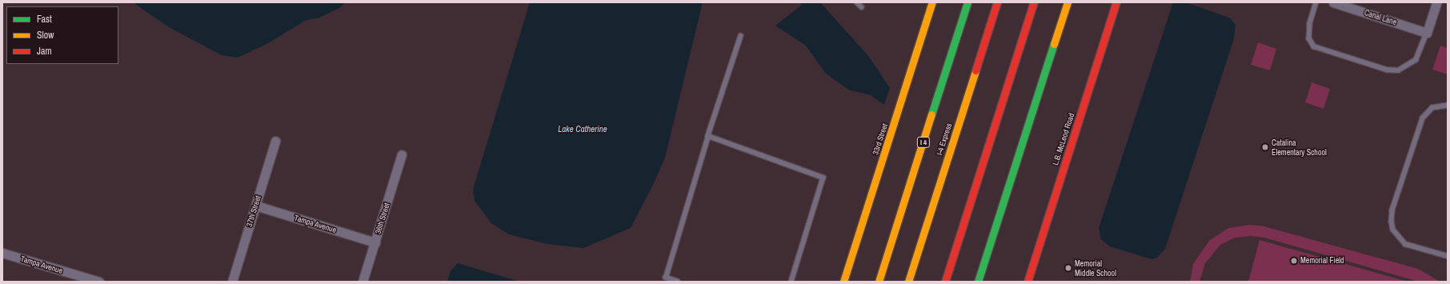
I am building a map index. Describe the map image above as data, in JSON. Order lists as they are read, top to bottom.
{
  "streets": {
    "main road": [
      "33rd Street",
      "I-4 Express",
      "L.B. McLeod Road",
      "I 4"
    ],
    "street": [
      "Canal Lane",
      "37th Street",
      "36th Street",
      "Tampa Avenue"
    ]
  },
  "crossings": [
    ["37th Street", "Tampa Avenue"],
    ["36th Street", "Tampa Avenue"]
  ],
  "water": ["Lake Catherine"],
  "places": ["Catalina Elementary School", "Memorial Field", "Memorial Middle School"],
  "legend": ["Fast", "Slow", "Jam"]
}
